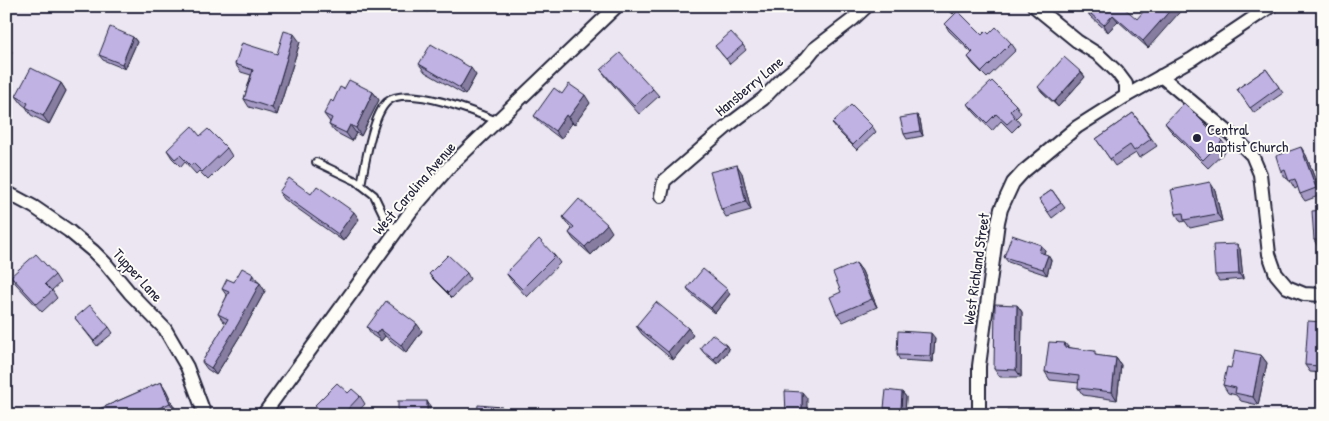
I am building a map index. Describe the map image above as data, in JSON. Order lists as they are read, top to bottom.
{
  "streets": {
    "street": [
      "Hansberry Lane",
      "West Carolina Avenue",
      "West Richland Street",
      "Tupper Lane"
    ]
  },
  "places": ["Central Baptist Church"]
}
